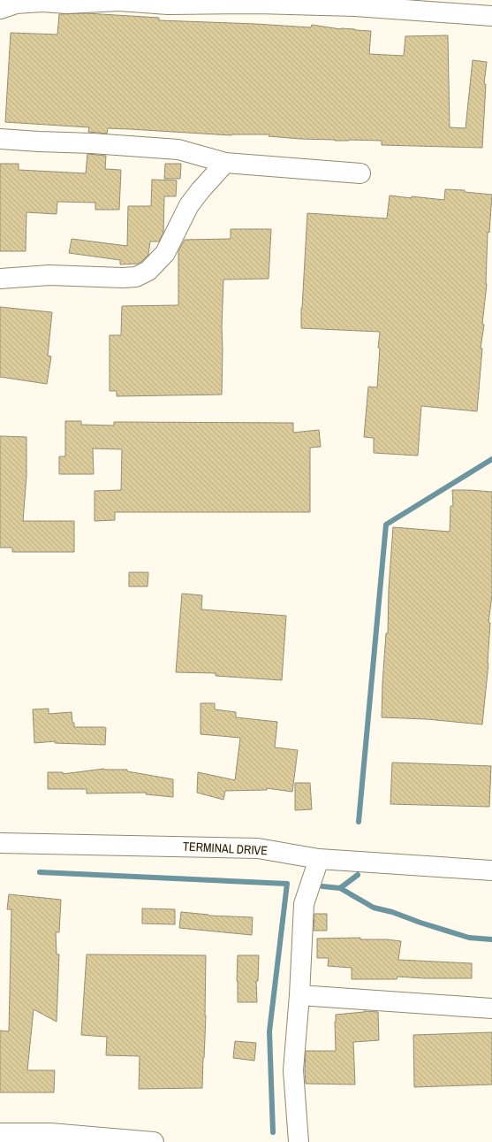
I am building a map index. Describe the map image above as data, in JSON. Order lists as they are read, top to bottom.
{
  "streets": {
    "street": ["TERMINAL DRIVE"]
  }
}
